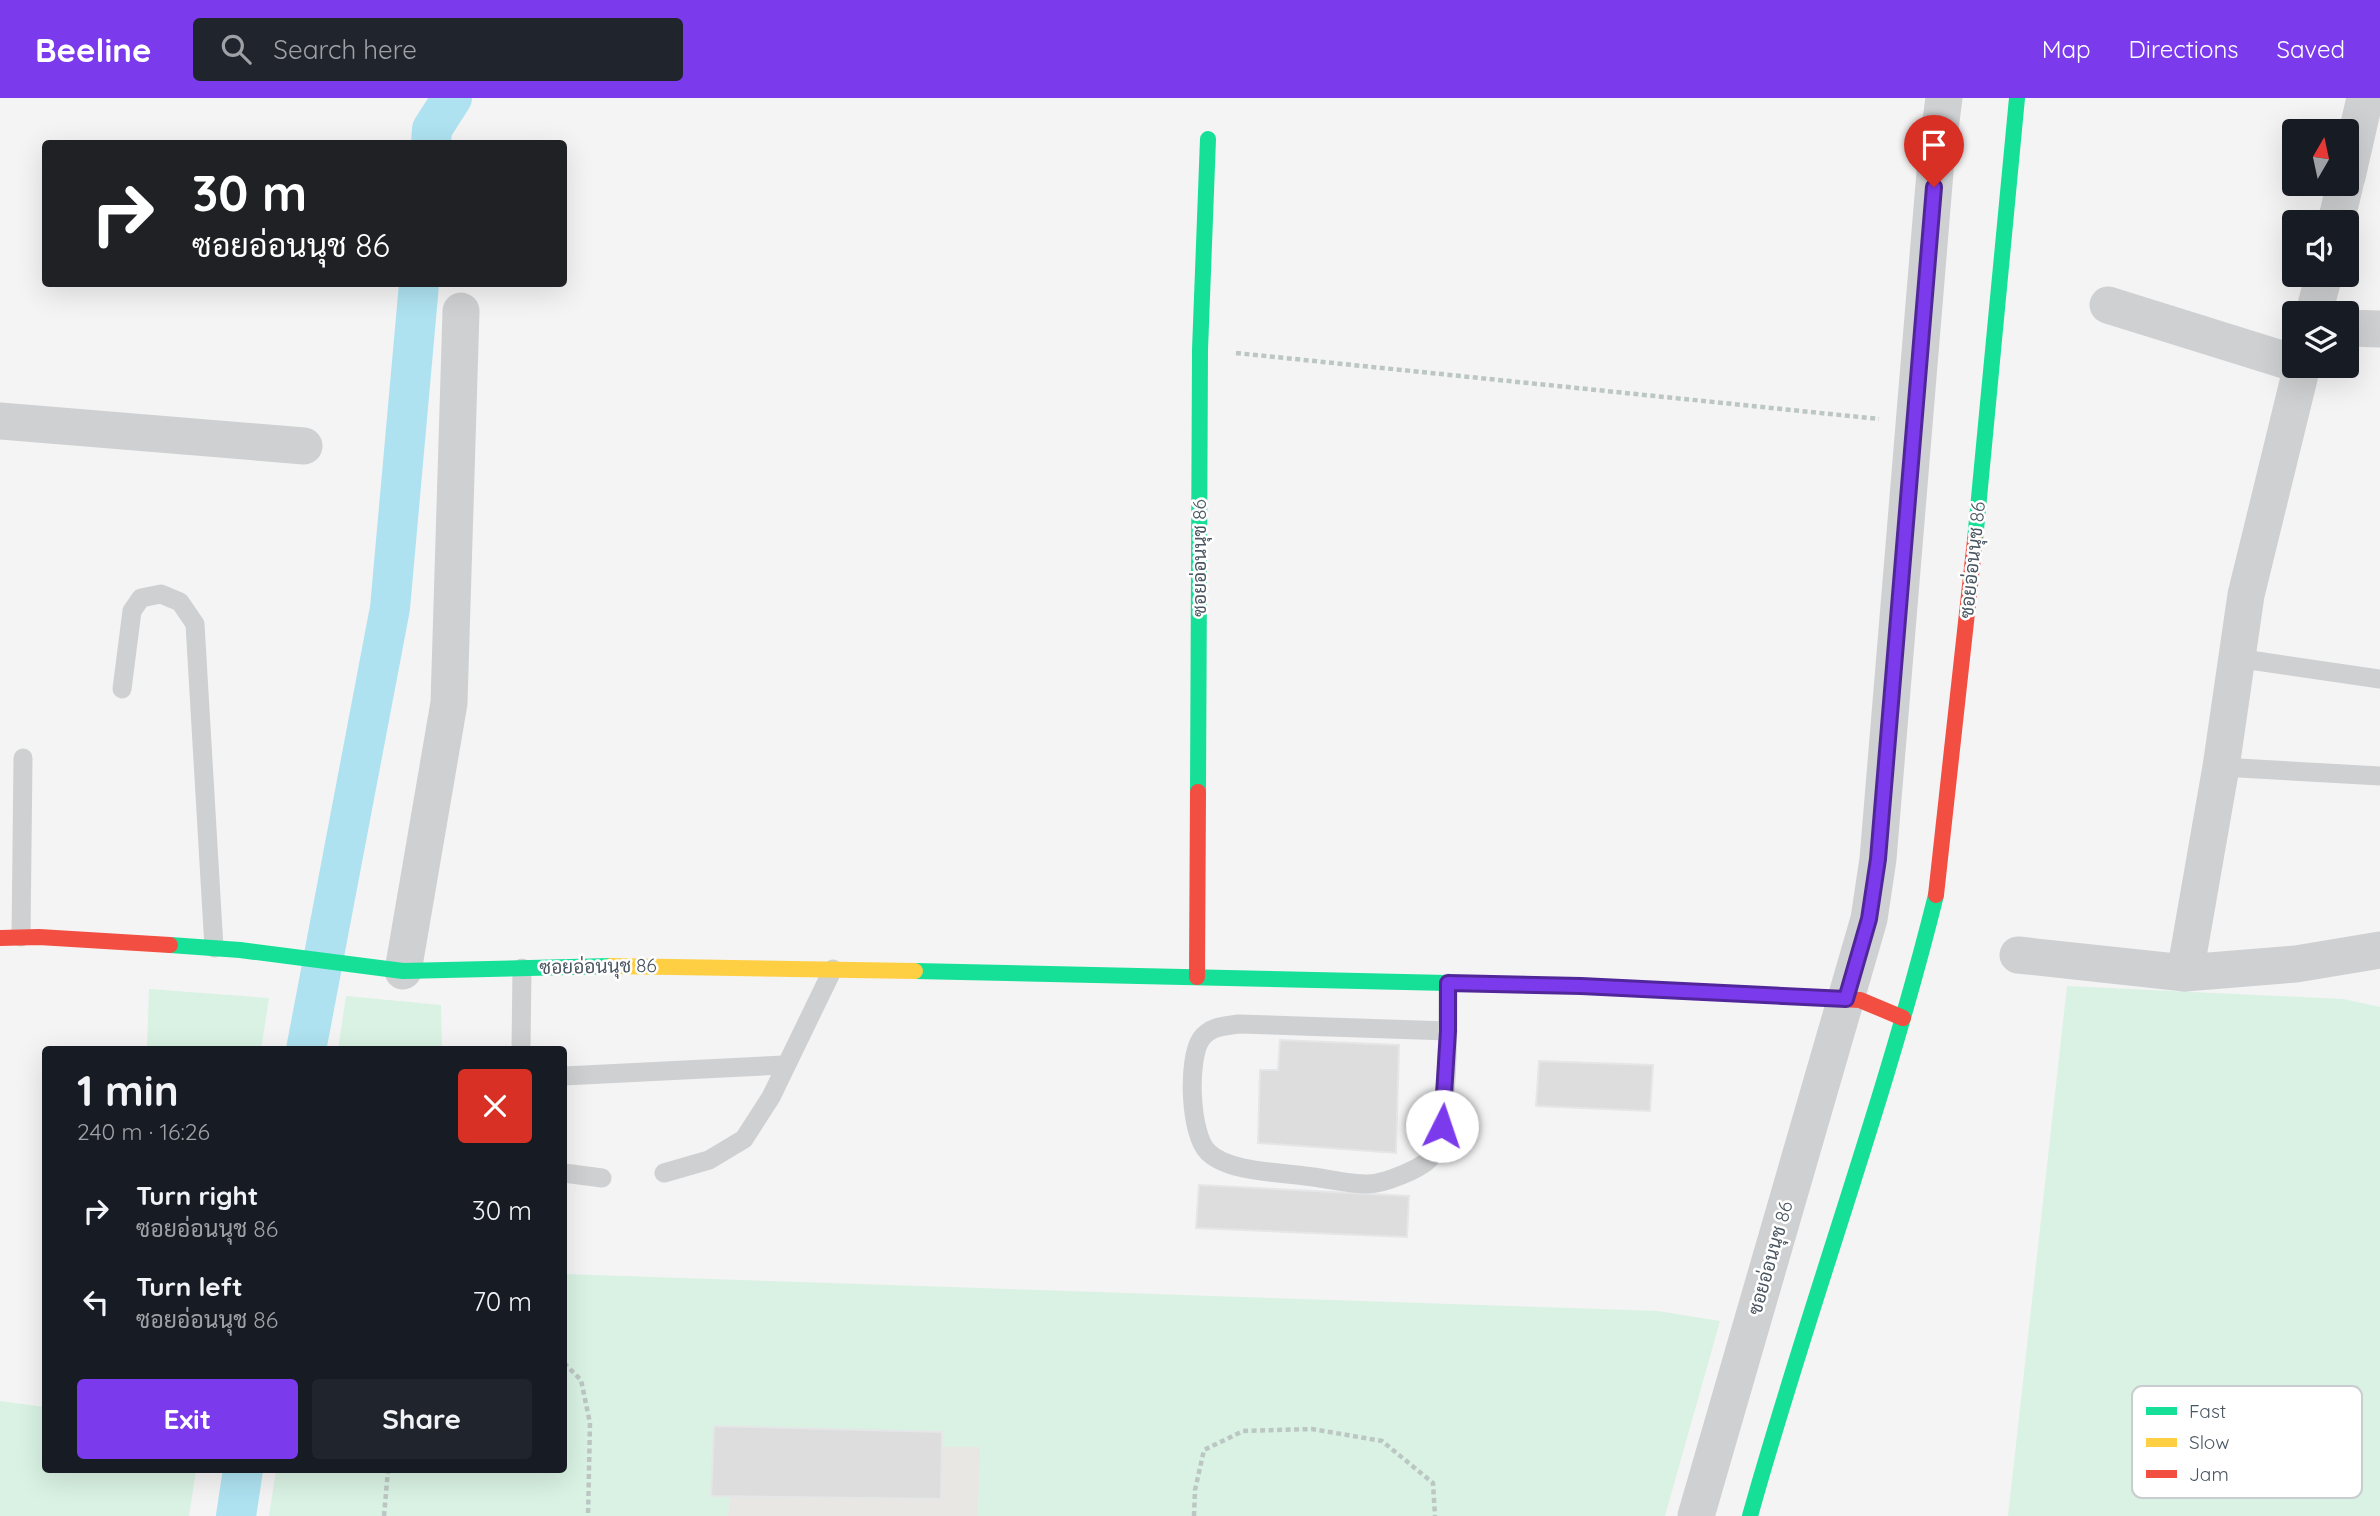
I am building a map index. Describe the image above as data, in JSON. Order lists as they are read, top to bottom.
{
  "streets": {
    "street": ["ซอยอ่อนนุช 86"]
  },
  "legend": ["Fast", "Slow", "Jam"],
  "north": "top",
  "page": {
    "header": "Beeline",
    "search": "Search here",
    "nav": ["Map", "Directions", "Saved"],
    "turn": ["30 m", "ซอยอ่อนนุช 86"],
    "heading": ["1 min", "240 m · 16:26"],
    "list": [
      {
        "name": "Turn right",
        "note": "ซอยอ่อนนุช 86",
        "value": "30 m"
      },
      {
        "name": "Turn left",
        "note": "ซอยอ่อนนุช 86",
        "value": "70 m"
      }
    ],
    "buttons": ["Exit", "Share"]
  }
}
